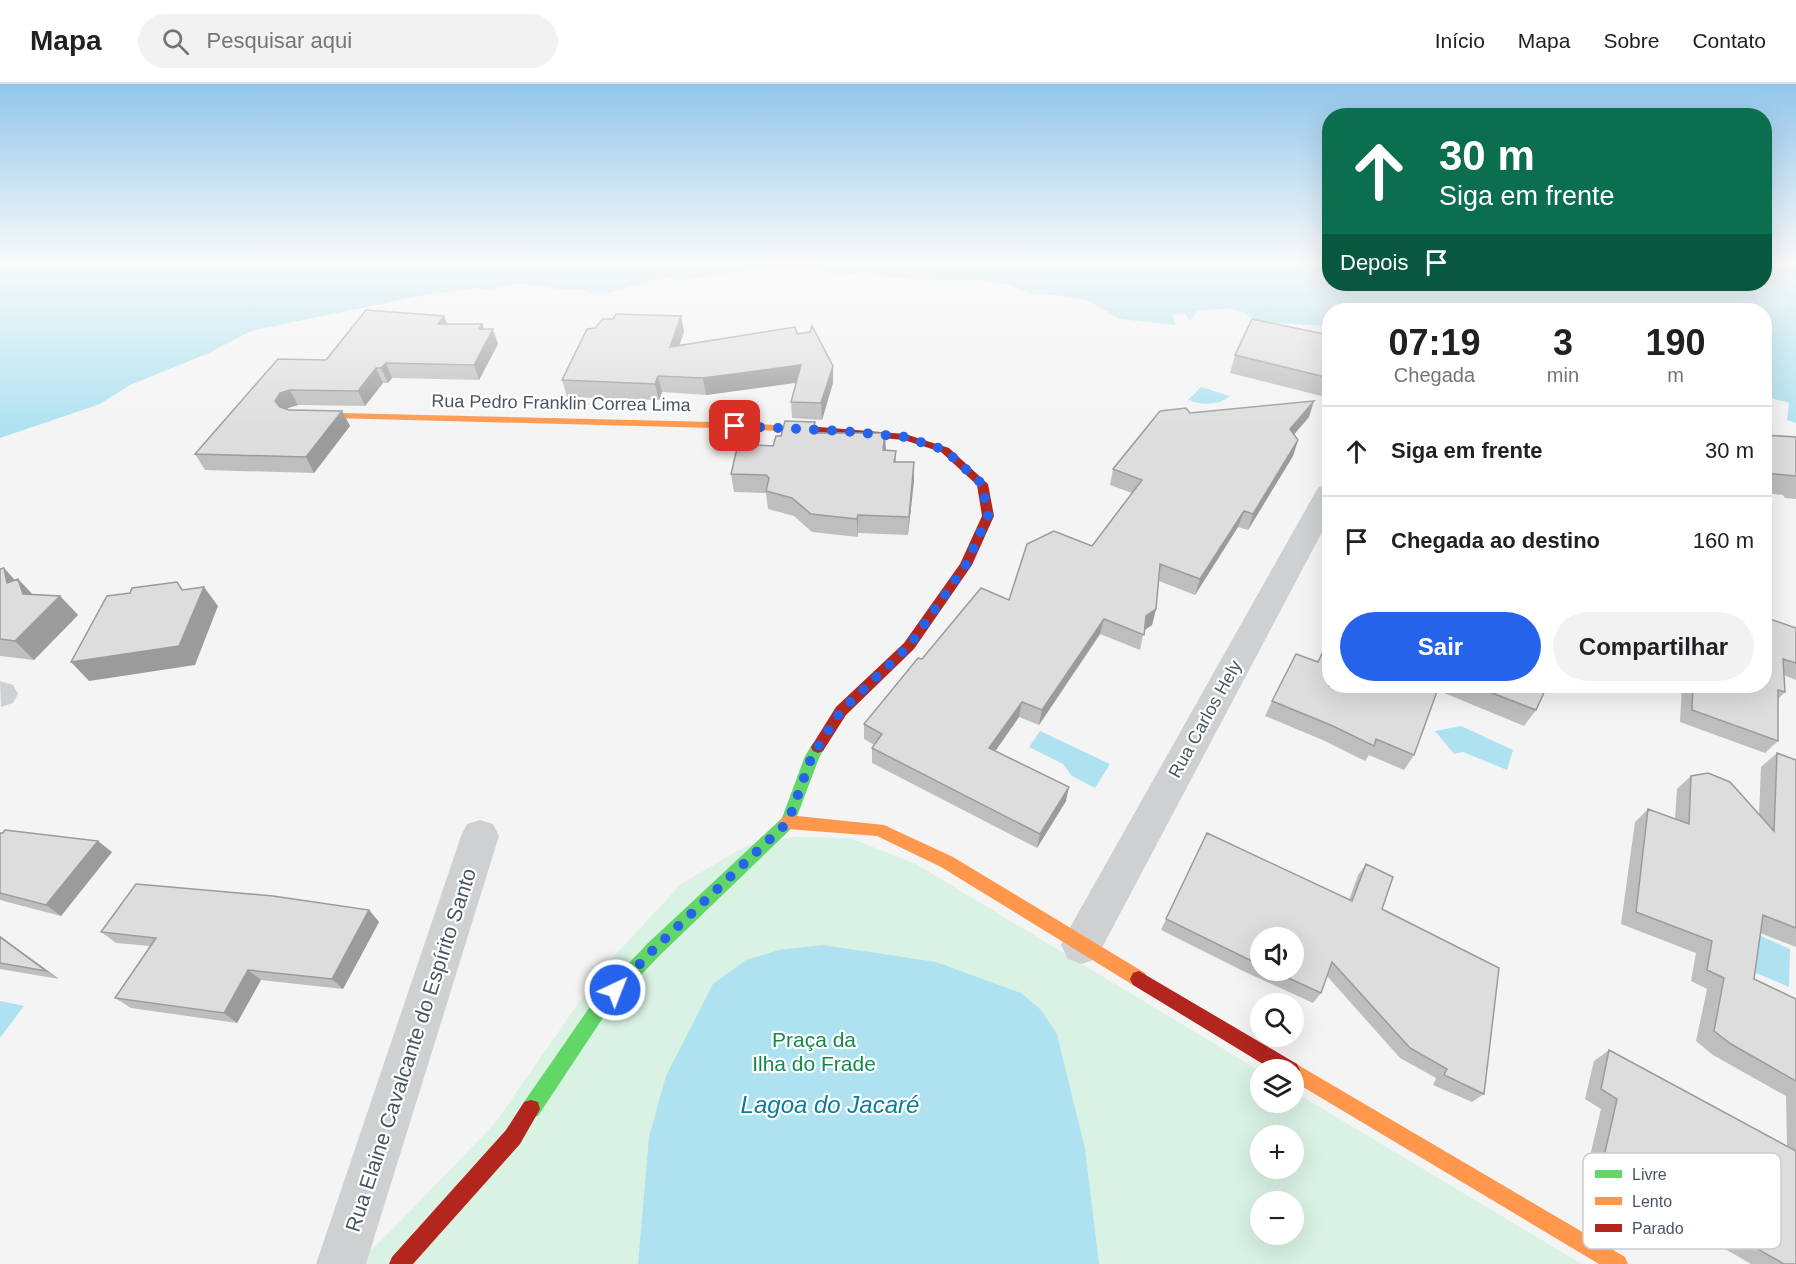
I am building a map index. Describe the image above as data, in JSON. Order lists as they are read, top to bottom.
{
  "streets": {
    "street": ["Rua Pedro Franklin Correa Lima", "Rua Carlos Hely", "Rua Elaine Cavalcante do Espírito Santo"]
  },
  "water": ["Lagoa do Jacaré"],
  "parks": ["Praça da Ilha do Frade"],
  "legend": ["Livre", "Lento", "Parado"],
  "page": {
    "header": "Mapa",
    "search": "Pesquisar aqui",
    "nav": [
      "Início",
      "Mapa",
      "Sobre",
      "Contato"
    ],
    "turn": ["30 m", "Siga em frente"],
    "then": "Depois",
    "eta": [
      "07:19",
      "Chegada",
      "3",
      "min",
      "190",
      "m"
    ],
    "list": [
      {
        "name": "Siga em frente",
        "value": "30 m"
      },
      {
        "name": "Chegada ao destino",
        "value": "160 m"
      }
    ],
    "buttons": ["Sair", "Compartilhar"],
    "map_buttons": ["+", "−"]
  }
}
